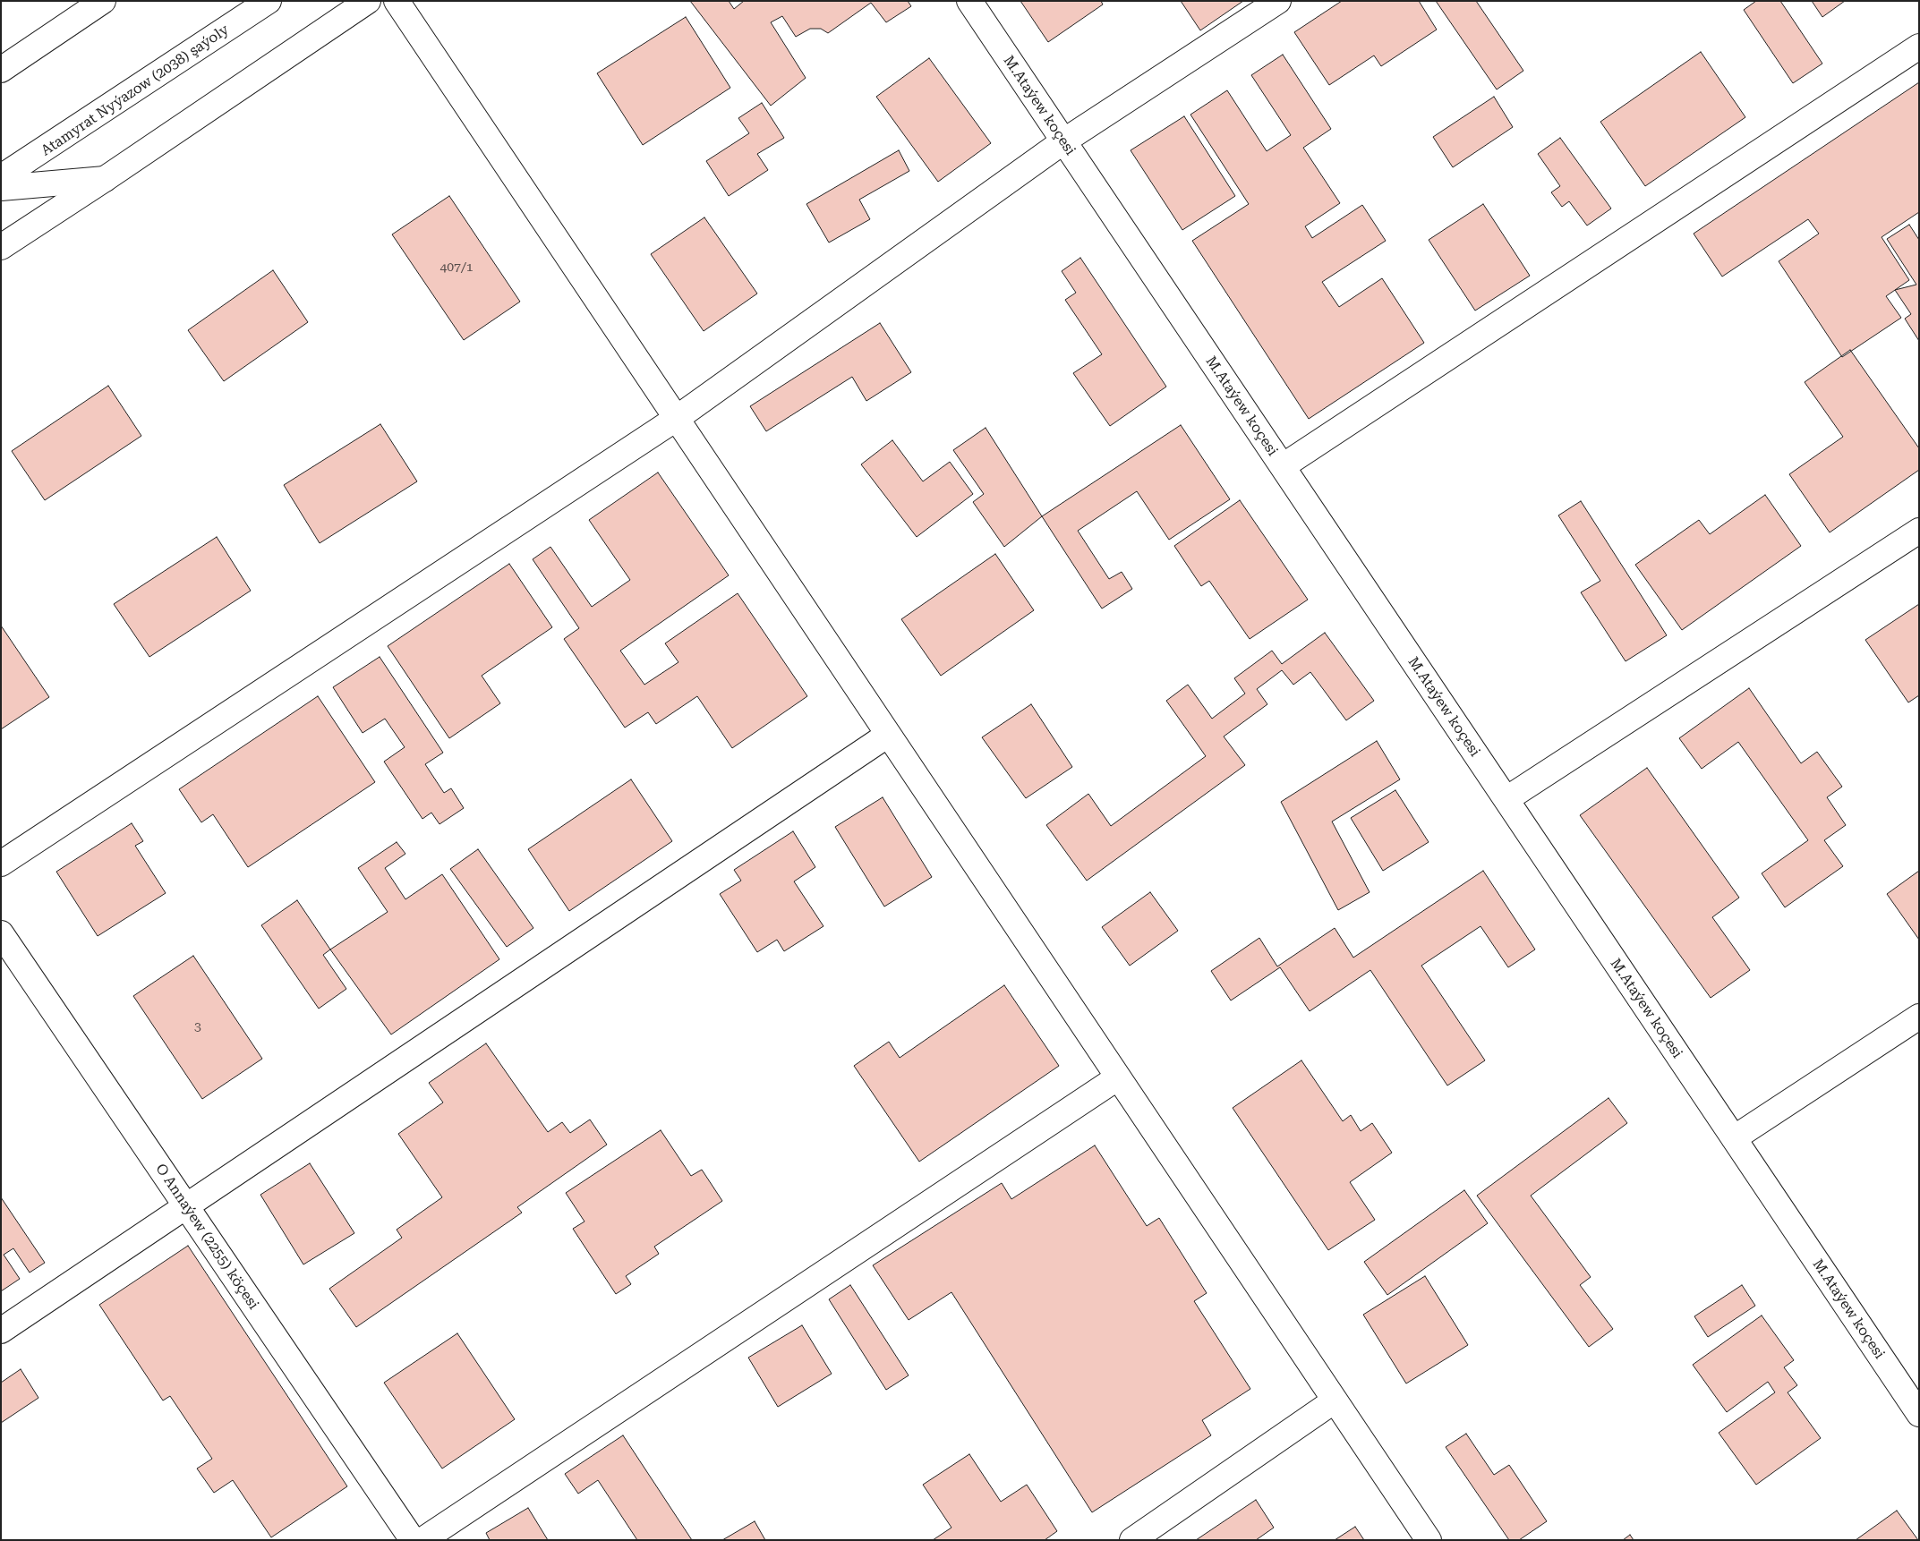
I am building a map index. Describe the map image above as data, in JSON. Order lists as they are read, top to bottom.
{
  "streets": {
    "street": ["Atamyrat Nyýazow (2038) şaýoly", "M.Ataýew koçesi", "O Annaýew (2255) köçesi"]
  },
  "house_numbers": ["407/1", "3"]
}
